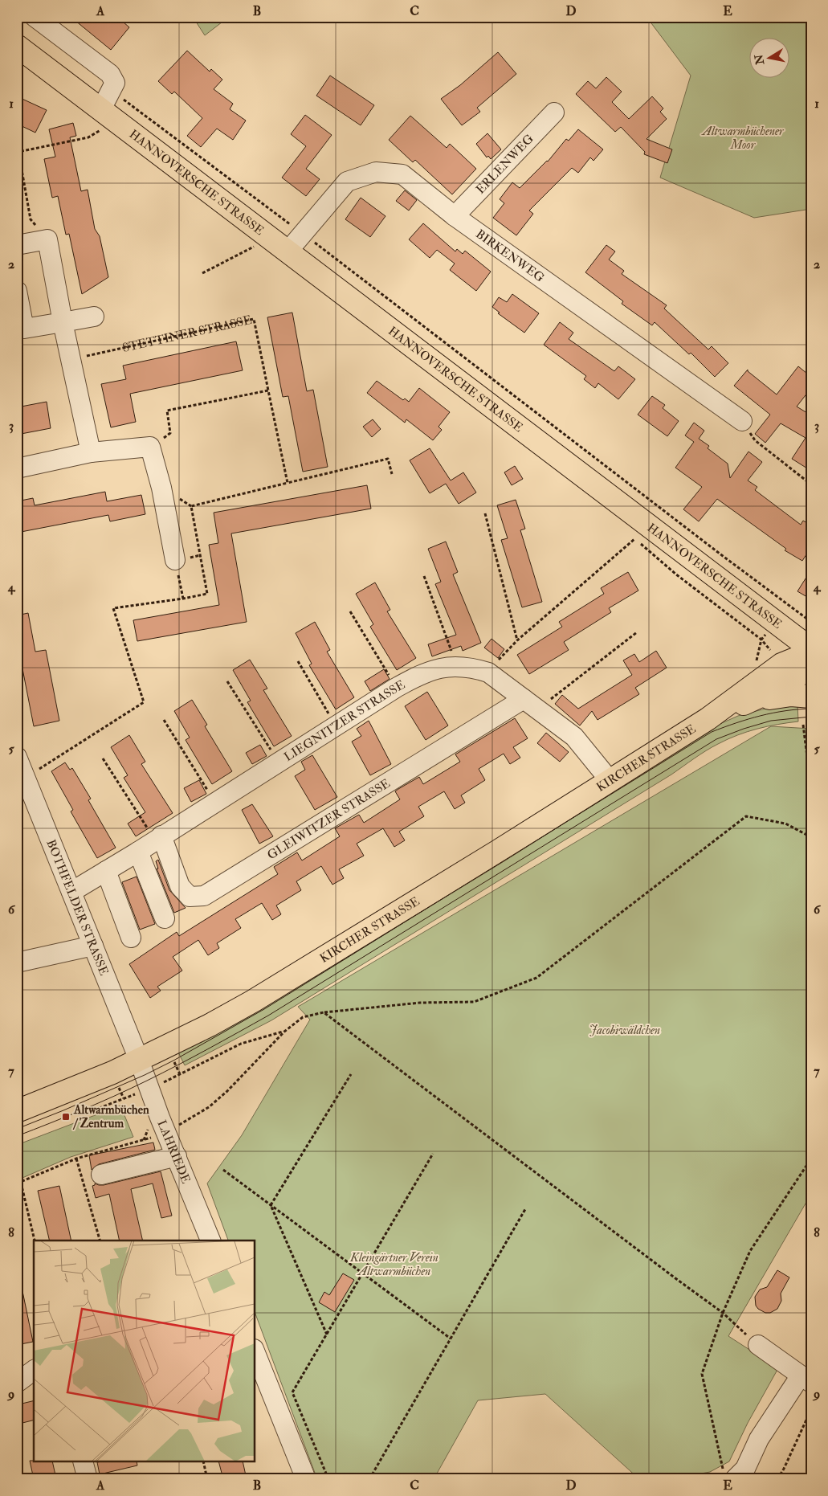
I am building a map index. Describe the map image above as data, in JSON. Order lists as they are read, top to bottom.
{
  "streets": {
    "main road": ["HANNOVERSCHE STRASSE", "KIRCHER STRASSE"],
    "street": [
      "ERLENWEG",
      "BIRKENWEG",
      "LIEGNITZER STRASSE",
      "GLEIWITZER STRASSE",
      "BOTHFELDER STRASSE",
      "LAHRIEDE"
    ],
    "path": ["STETTINER STRASSE"]
  },
  "crossings": [
    ["ERLENWEG", "BIRKENWEG"],
    ["HANNOVERSCHE STRASSE", "BIRKENWEG"],
    ["LIEGNITZER STRASSE", "KIRCHER STRASSE"],
    ["LIEGNITZER STRASSE", "GLEIWITZER STRASSE"],
    ["LIEGNITZER STRASSE", "BOTHFELDER STRASSE"],
    ["KIRCHER STRASSE", "BOTHFELDER STRASSE"],
    ["KIRCHER STRASSE", "LAHRIEDE"],
    ["BOTHFELDER STRASSE", "LAHRIEDE"]
  ],
  "parks": ["Altwarmbüchener Moor", "Jacobiwäldchen", "Kleingärtner Verein Altwarmbüchen"],
  "places": {
    "transit": ["Altwarmbüchen / Zentrum"]
  },
  "north": "left",
  "grid": {
    "columns": [
      "A",
      "B",
      "C",
      "D",
      "E"
    ],
    "rows": [
      "1",
      "2",
      "3",
      "4",
      "5",
      "6",
      "7",
      "8",
      "9"
    ]
  }
}
